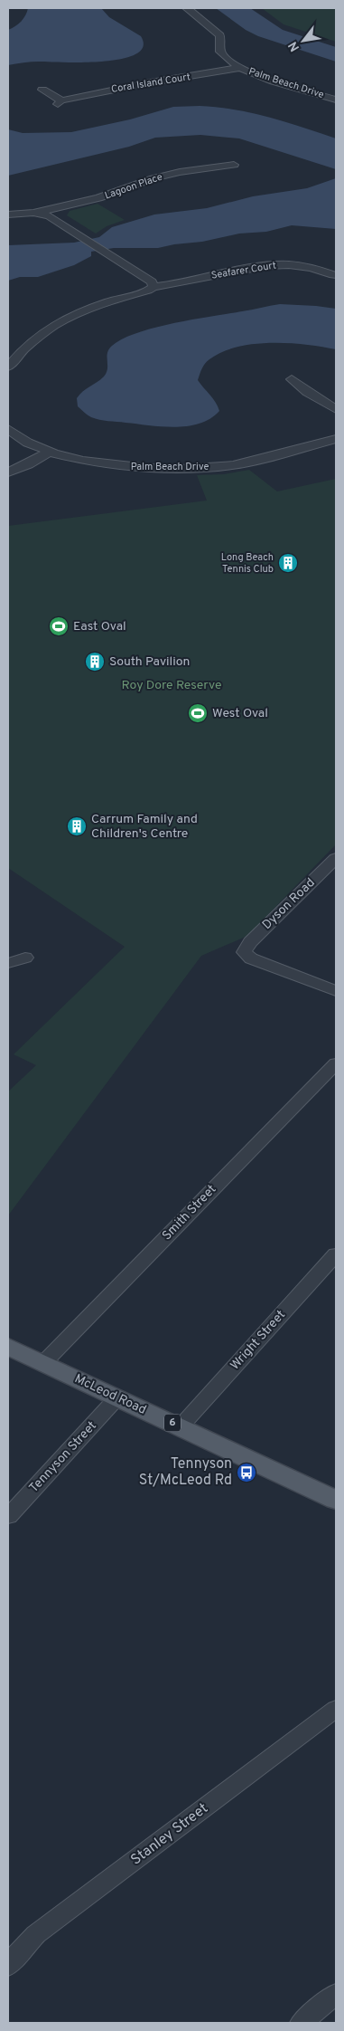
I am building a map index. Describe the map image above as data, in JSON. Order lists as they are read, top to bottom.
{
  "streets": {
    "main road": ["McLeod Road", "6"],
    "street": [
      "Coral Island Court",
      "Palm Beach Drive",
      "Lagoon Place",
      "Seafarer Court",
      "Dyson Road",
      "Smith Street",
      "Wright Street",
      "Tennyson Street",
      "Stanley Street"
    ]
  },
  "crossings": [
    ["Coral Island Court", "Palm Beach Drive"],
    ["Smith Street", "McLeod Road"],
    ["Wright Street", "McLeod Road"],
    ["McLeod Road", "Tennyson Street"]
  ],
  "parks": ["Roy Dore Reserve"],
  "places": {
    "building": ["Long Beach Tennis Club", "South Pavilion", "Carrum Family and Children's Centre"],
    "sports": ["East Oval", "West Oval"],
    "bus stop": ["Tennyson St/McLeod Rd"]
  },
  "north": "bottom left"
}
